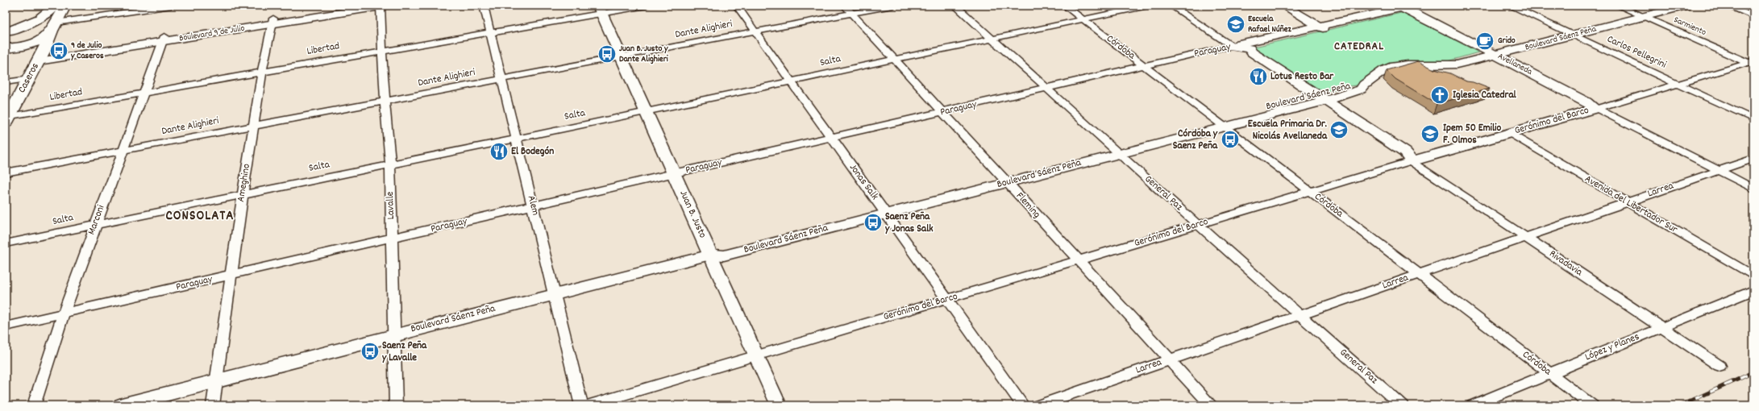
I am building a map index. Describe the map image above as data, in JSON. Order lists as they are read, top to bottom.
{
  "streets": {
    "main road": [
      "Boulevard 9 de Julio",
      "Boulevard Sáenz Peña",
      "Paraguay",
      "Avellaneda",
      "Caseros",
      "Gerónimo del Barco",
      "Juan B. Justo",
      "Rivadavia"
    ],
    "street": [
      "Sarmiento",
      "Dante Alighieri",
      "Córdoba",
      "Libertad",
      "Carlos Pellegrini",
      "Salta",
      "Jonas Salk",
      "Ameghino",
      "Larrea",
      "General Paz",
      "Avenida del Libertador Sur",
      "Lavalle",
      "Alem",
      "Fleming",
      "Marconi",
      "López y Planes"
    ]
  },
  "crossings": [
    ["Sarmiento", "Boulevard Sáenz Peña"],
    ["Sarmiento", "Gerónimo del Barco"],
    ["Dante Alighieri", "Jonas Salk"],
    ["Dante Alighieri", "Ameghino"],
    ["Dante Alighieri", "Lavalle"],
    ["Dante Alighieri", "Alem"],
    ["Dante Alighieri", "Fleming"],
    ["Dante Alighieri", "Juan B. Justo"],
    ["Dante Alighieri", "Marconi"],
    ["Boulevard 9 de Julio", "Caseros"],
    ["Boulevard 9 de Julio", "Ameghino"],
    ["Boulevard 9 de Julio", "Lavalle"],
    ["Boulevard 9 de Julio", "Marconi"],
    ["Boulevard Sáenz Peña", "Córdoba"],
    ["Boulevard Sáenz Peña", "Carlos Pellegrini"],
    ["Boulevard Sáenz Peña", "Avellaneda"],
    ["Boulevard Sáenz Peña", "Jonas Salk"],
    ["Boulevard Sáenz Peña", "Ameghino"],
    ["Boulevard Sáenz Peña", "General Paz"],
    ["Boulevard Sáenz Peña", "Lavalle"],
    ["Boulevard Sáenz Peña", "Alem"],
    ["Boulevard Sáenz Peña", "Fleming"],
    ["Boulevard Sáenz Peña", "Juan B. Justo"],
    ["Boulevard Sáenz Peña", "Rivadavia"],
    ["Córdoba", "Paraguay"],
    ["Córdoba", "Salta"],
    ["Córdoba", "Gerónimo del Barco"],
    ["Córdoba", "Larrea"],
    ["Córdoba", "López y Planes"],
    ["Libertad", "Caseros"],
    ["Libertad", "Ameghino"],
    ["Libertad", "Lavalle"],
    ["Libertad", "Alem"],
    ["Libertad", "Juan B. Justo"],
    ["Libertad", "Marconi"],
    ["Paraguay", "Avellaneda"],
    ["Paraguay", "Jonas Salk"],
    ["Paraguay", "Ameghino"],
    ["Paraguay", "General Paz"],
    ["Paraguay", "Lavalle"],
    ["Paraguay", "Alem"],
    ["Paraguay", "Fleming"],
    ["Paraguay", "Juan B. Justo"],
    ["Paraguay", "Marconi"],
    ["Paraguay", "Rivadavia"],
    ["Carlos Pellegrini", "Gerónimo del Barco"],
    ["Salta", "Jonas Salk"],
    ["Salta", "Ameghino"],
    ["Salta", "General Paz"],
    ["Salta", "Lavalle"],
    ["Salta", "Alem"],
    ["Salta", "Fleming"],
    ["Salta", "Juan B. Justo"],
    ["Salta", "Marconi"],
    ["Avellaneda", "Gerónimo del Barco"],
    ["Avellaneda", "Larrea"],
    ["Gerónimo del Barco", "Jonas Salk"],
    ["Gerónimo del Barco", "General Paz"],
    ["Gerónimo del Barco", "Avenida del Libertador Sur"],
    ["Gerónimo del Barco", "Fleming"],
    ["Gerónimo del Barco", "Juan B. Justo"],
    ["Gerónimo del Barco", "Rivadavia"],
    ["Larrea", "General Paz"],
    ["Larrea", "Avenida del Libertador Sur"],
    ["Larrea", "Fleming"],
    ["Larrea", "Rivadavia"],
    ["Rivadavia", "López y Planes"]
  ],
  "districts": ["CATEDRAL", "CONSOLATA"],
  "places": {
    "school or university": ["Escuela Rafael Núñez", "Escuela Primaria Dr. Nicolás Avellaneda", "Ipem 50 Emilio F. Olmos"],
    "cafe": ["Grido"],
    "bus stop": [
      "9 de Julio y Caseros",
      "Juan B. Justo y Dante Alighieri",
      "Córdoba y Saenz Peña",
      "Saenz Peña y Jonas Salk",
      "Saenz Peña y Lavalle"
    ],
    "restaurant": ["Lotus Resto Bar", "El Bodegón"],
    "church": ["Iglesia Catedral"]
  }
}
